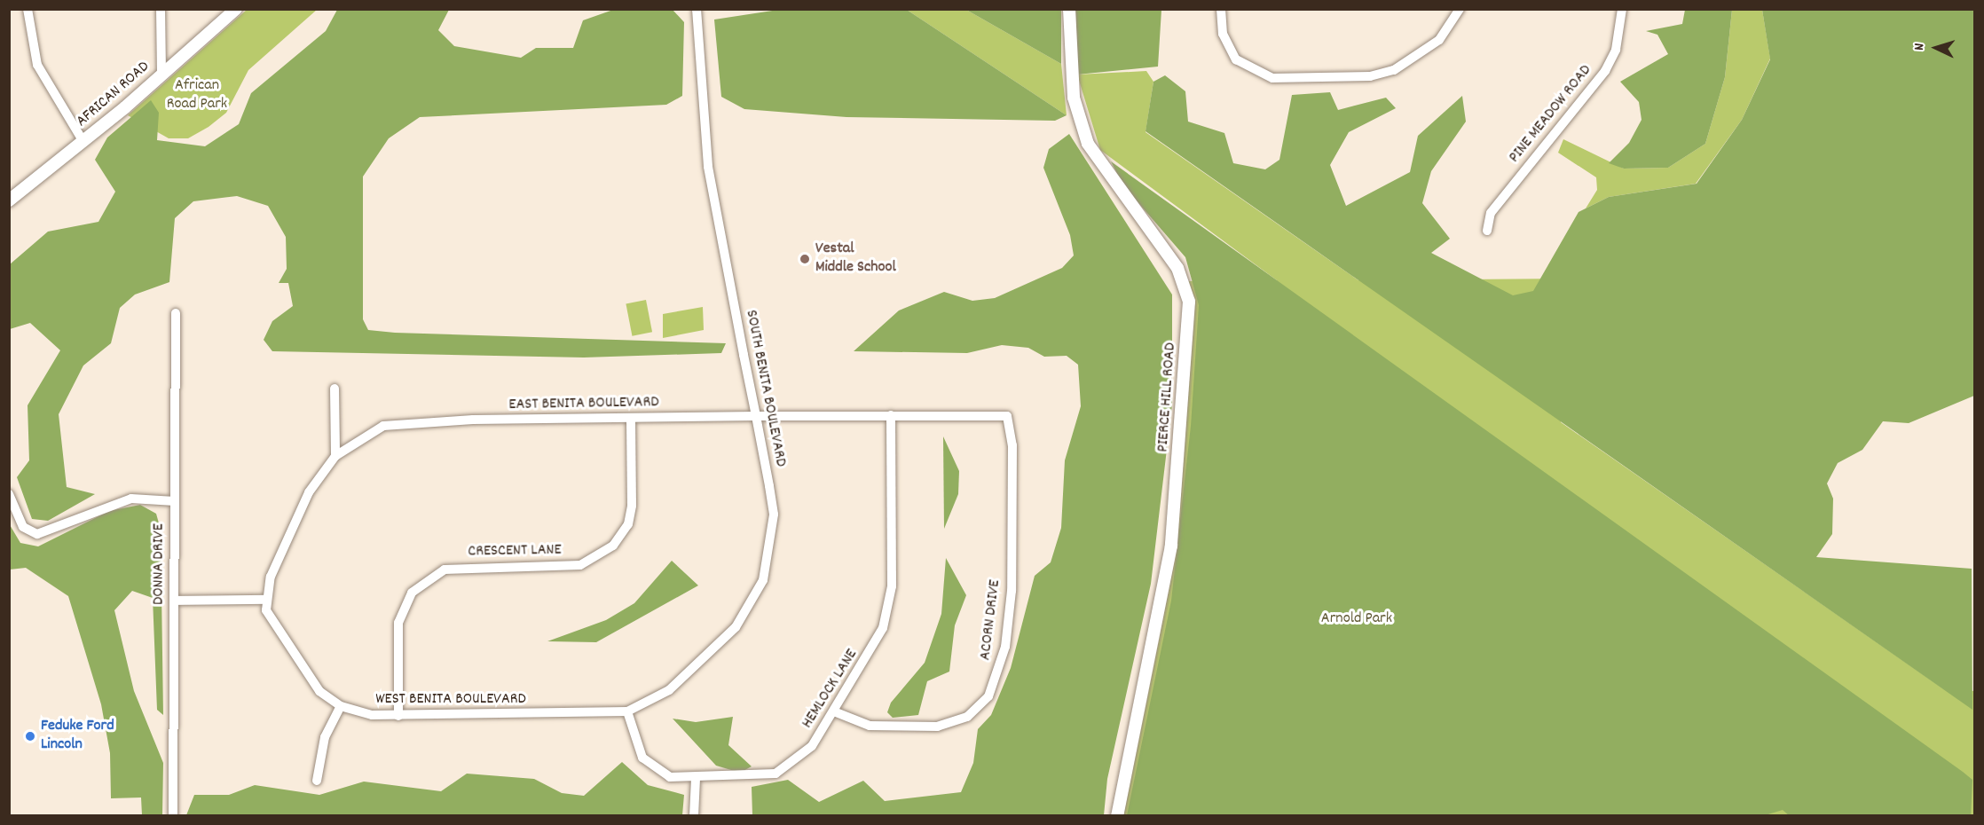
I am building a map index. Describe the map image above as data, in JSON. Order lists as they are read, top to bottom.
{
  "streets": {
    "street": [
      "AFRICAN ROAD",
      "PINE MEADOW ROAD",
      "SOUTH BENITA BOULEVARD",
      "PIERCE HILL ROAD",
      "EAST BENITA BOULEVARD",
      "CRESCENT LANE",
      "DONNA DRIVE",
      "ACORN DRIVE",
      "HEMLOCK LANE",
      "WEST BENITA BOULEVARD"
    ]
  },
  "crossings": [
    ["SOUTH BENITA BOULEVARD", "EAST BENITA BOULEVARD"],
    ["SOUTH BENITA BOULEVARD", "HEMLOCK LANE"],
    ["SOUTH BENITA BOULEVARD", "WEST BENITA BOULEVARD"],
    ["EAST BENITA BOULEVARD", "CRESCENT LANE"],
    ["EAST BENITA BOULEVARD", "ACORN DRIVE"],
    ["EAST BENITA BOULEVARD", "HEMLOCK LANE"],
    ["EAST BENITA BOULEVARD", "WEST BENITA BOULEVARD"],
    ["CRESCENT LANE", "WEST BENITA BOULEVARD"],
    ["ACORN DRIVE", "HEMLOCK LANE"],
    ["HEMLOCK LANE", "WEST BENITA BOULEVARD"]
  ],
  "parks": ["African Road Park", "Arnold Park"],
  "places": ["Vestal Middle School", "Feduke Ford Lincoln"],
  "north": "left"
}
